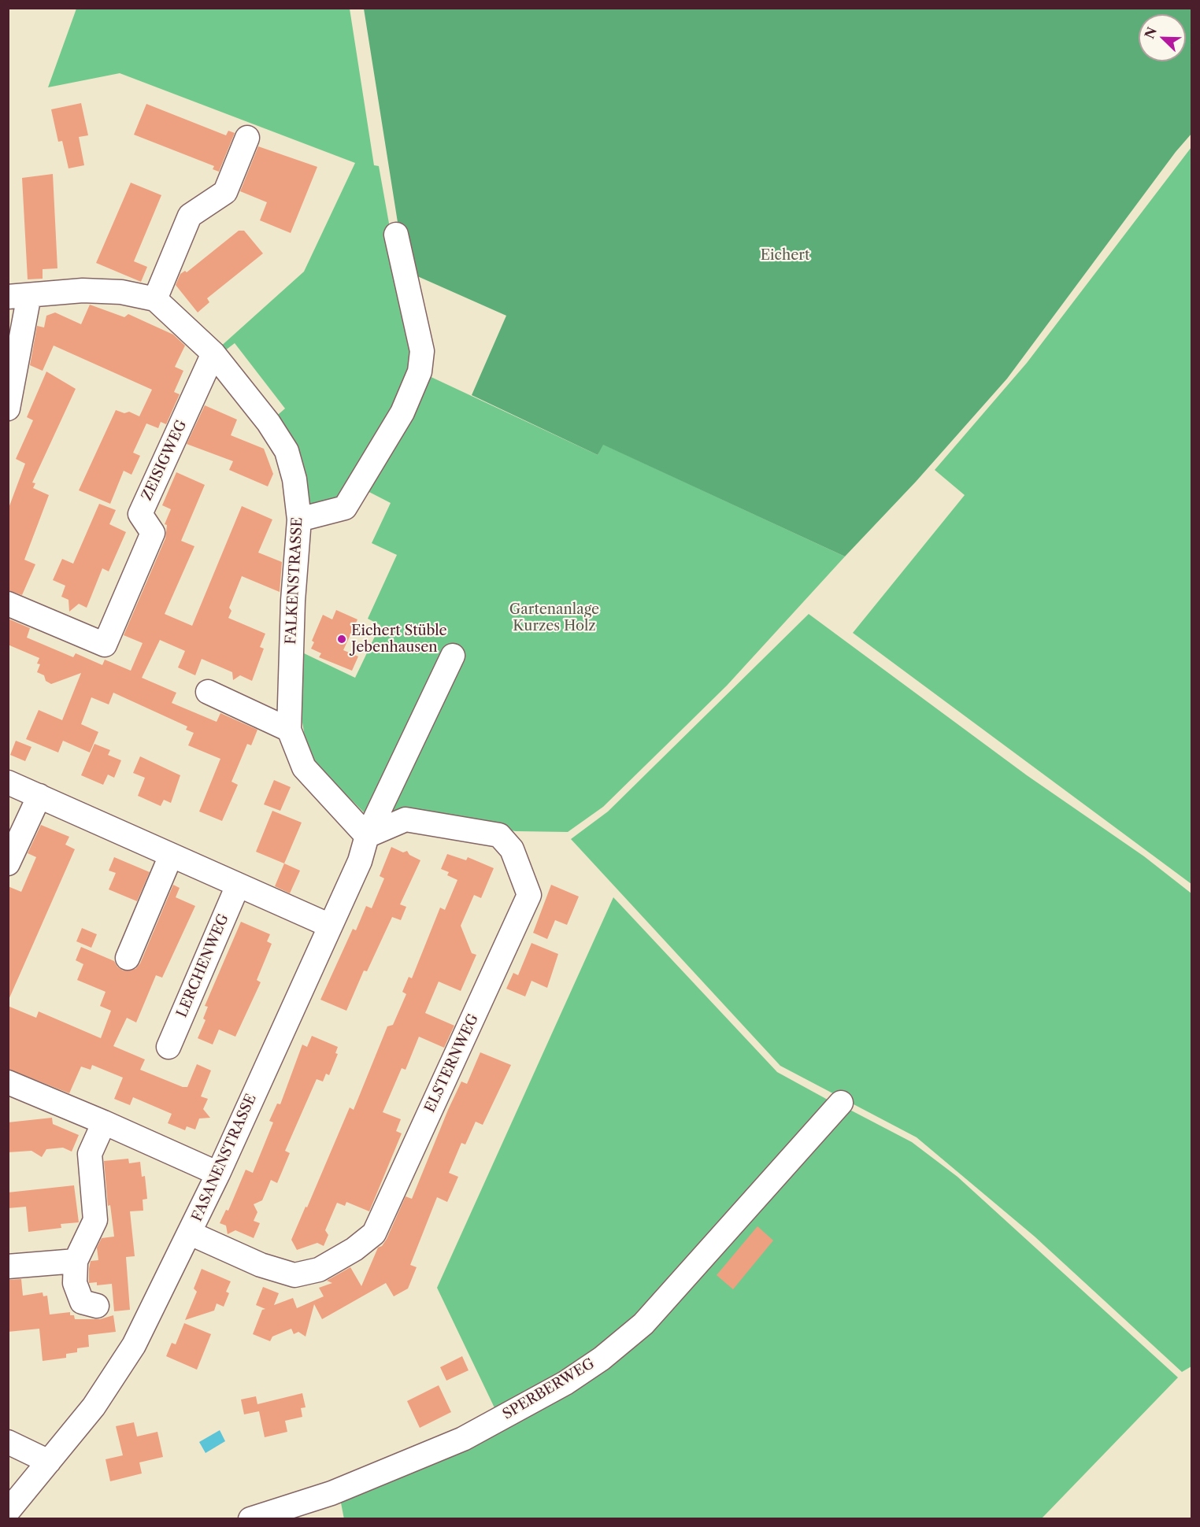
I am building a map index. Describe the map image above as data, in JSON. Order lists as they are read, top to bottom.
{
  "streets": {
    "street": [
      "ZEISIGWEG",
      "FALKENSTRASSE",
      "LERCHENWEG",
      "ELSTERNWEG",
      "FASANENSTRASSE",
      "SPERBERWEG"
    ]
  },
  "crossings": [
    ["ZEISIGWEG", "FALKENSTRASSE"],
    ["FALKENSTRASSE", "ELSTERNWEG"],
    ["FALKENSTRASSE", "FASANENSTRASSE"],
    ["ELSTERNWEG", "FASANENSTRASSE"]
  ],
  "parks": ["Eichert", "Gartenanlage Kurzes Holz"],
  "places": ["Eichert Stüble Jebenhausen"],
  "north": "top left"
}
